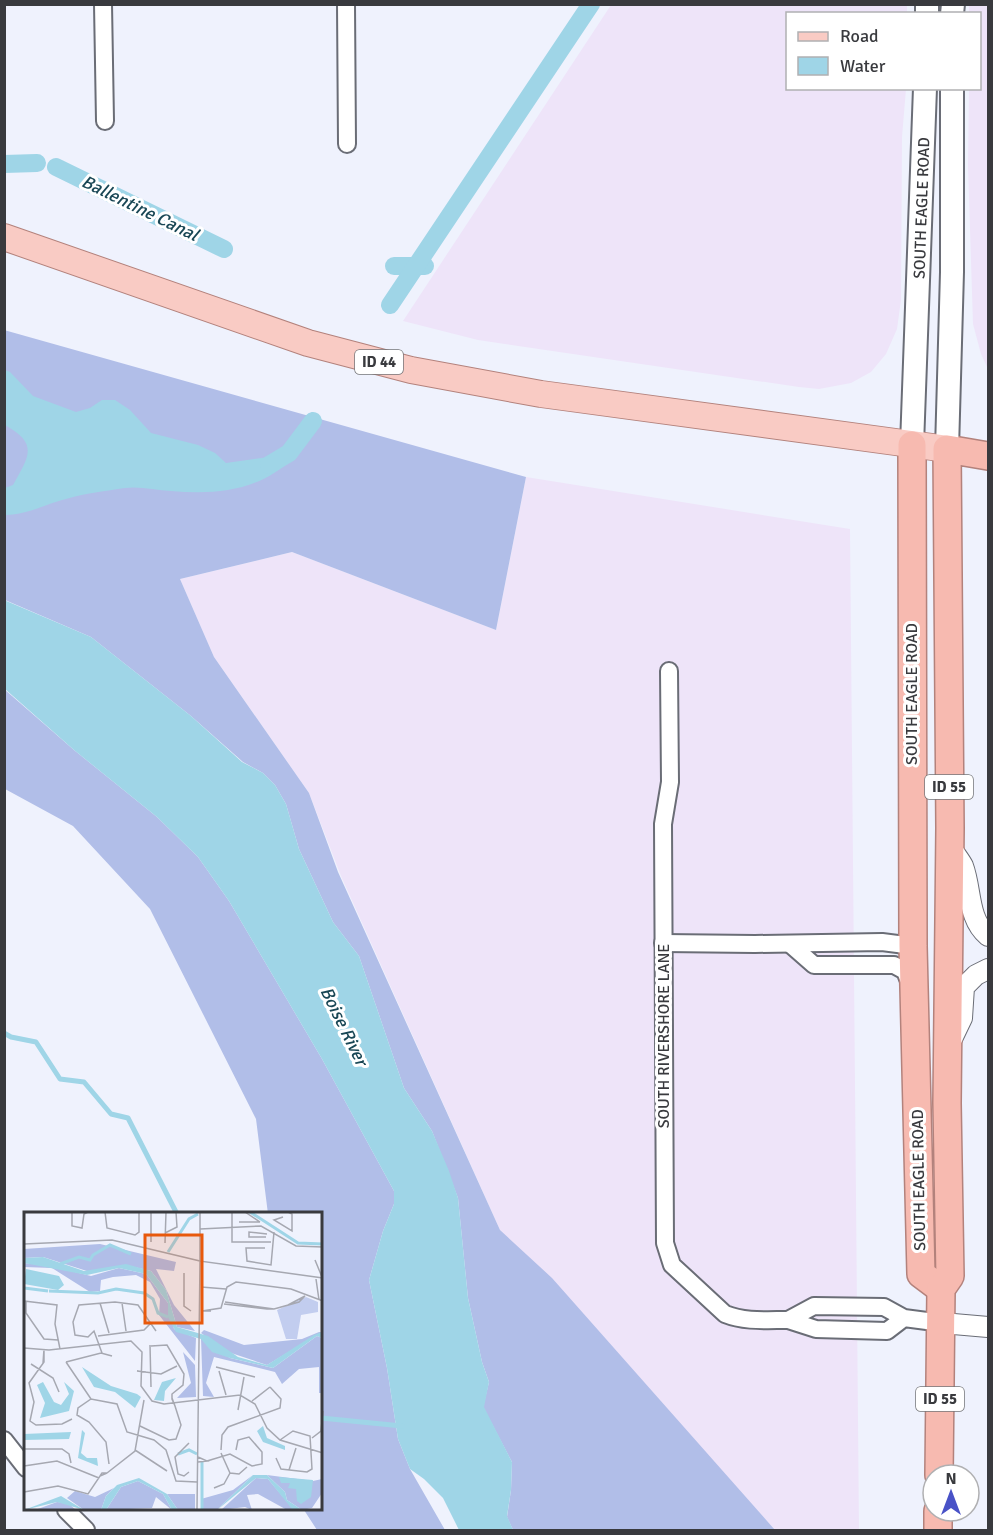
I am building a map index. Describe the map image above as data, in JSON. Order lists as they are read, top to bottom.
{
  "streets": {
    "highway": ["SOUTH EAGLE ROAD", "ID 44", "ID 55"],
    "street": ["SOUTH RIVERSHORE LANE"]
  },
  "crossings": [
    ["SOUTH EAGLE ROAD", "ID 44"],
    ["SOUTH EAGLE ROAD", "SOUTH RIVERSHORE LANE"]
  ],
  "water": ["Ballentine Canal", "Boise River"],
  "legend": ["Road", "Water"],
  "north": "top"
}
